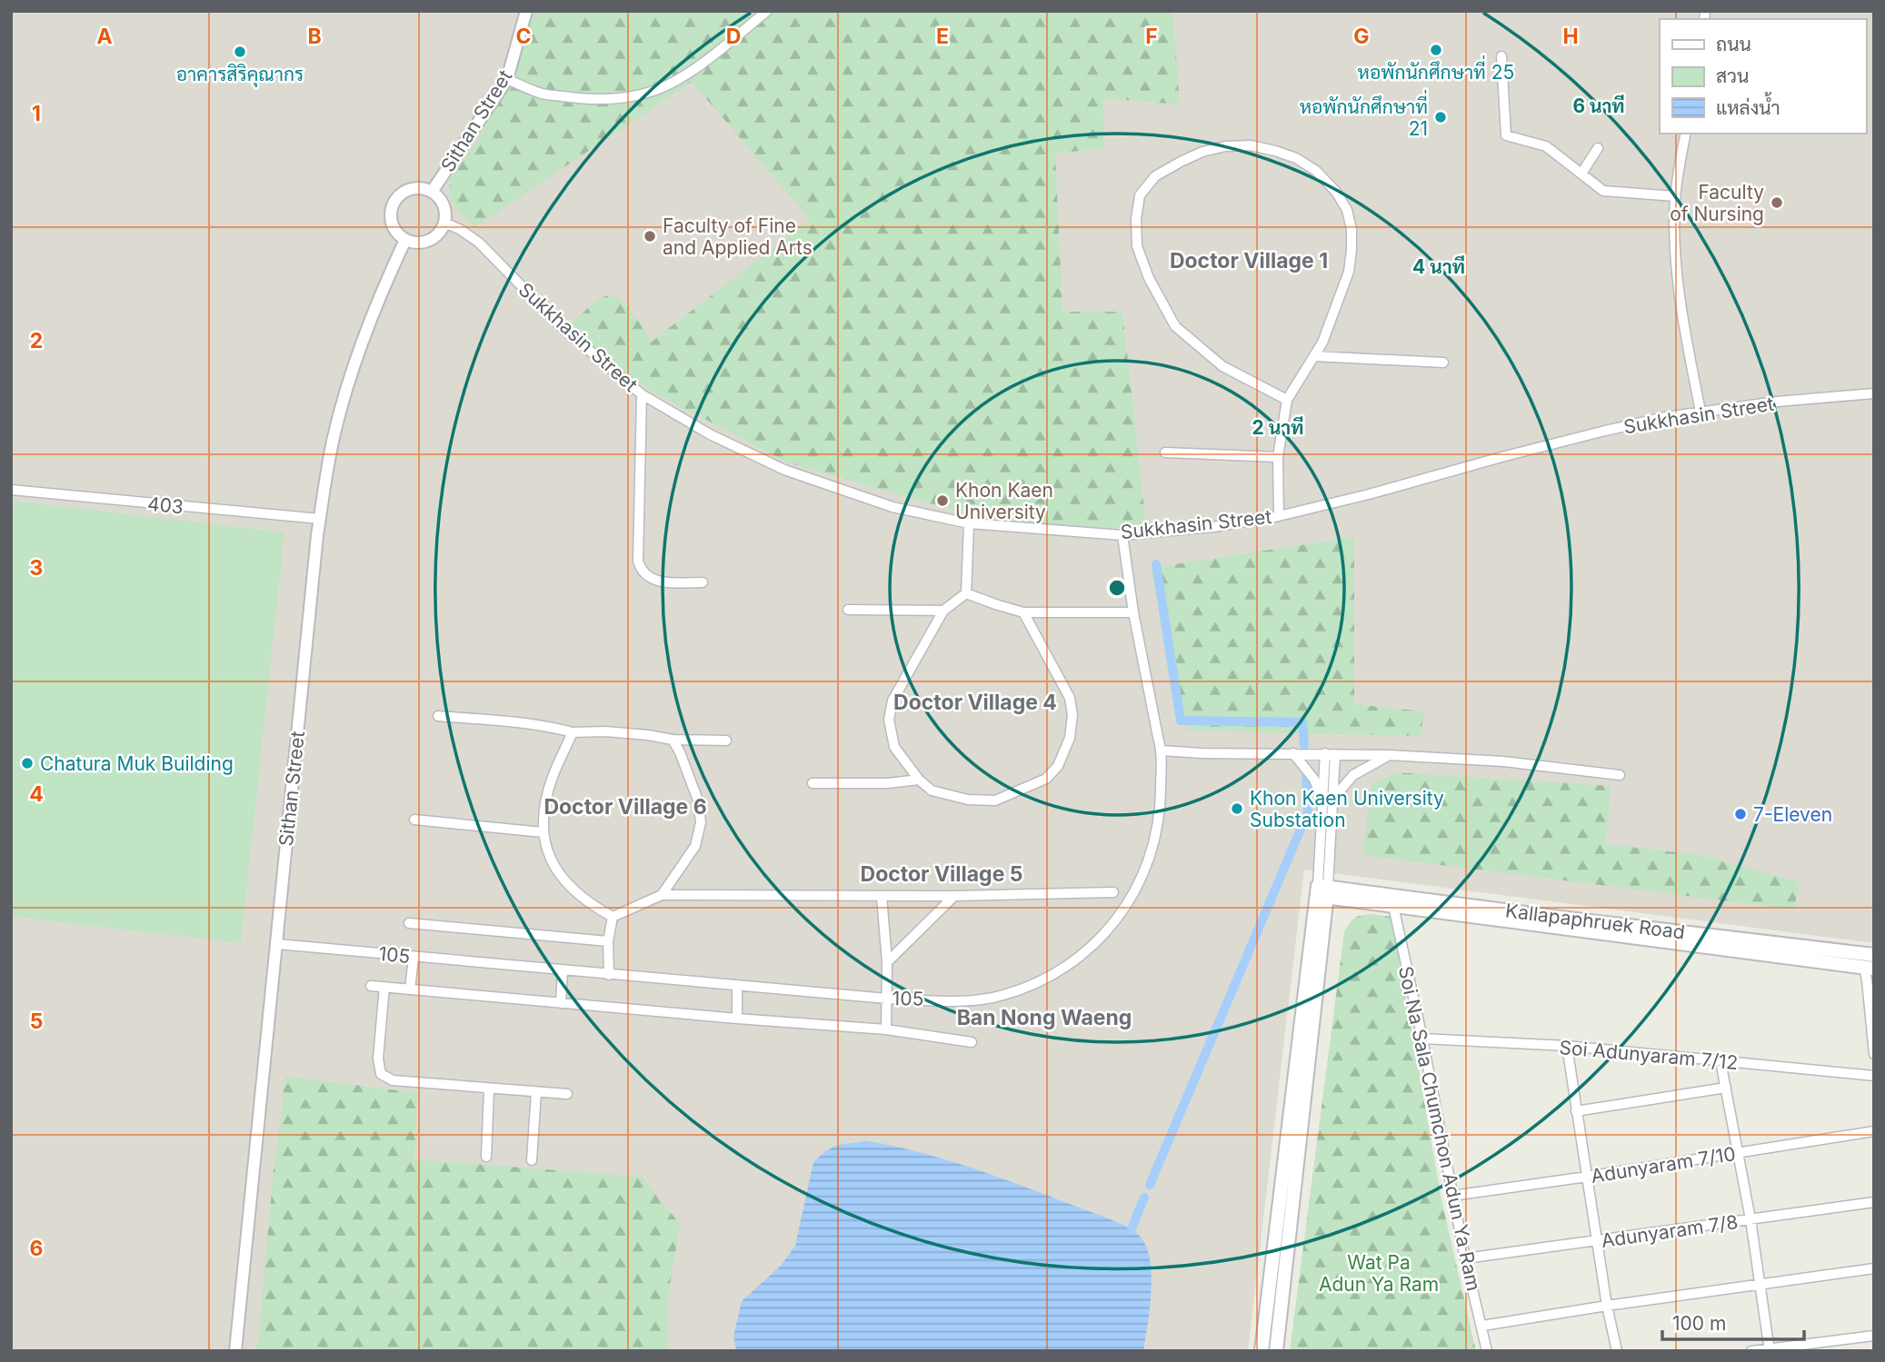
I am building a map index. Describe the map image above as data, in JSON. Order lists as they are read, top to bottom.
{
  "streets": {
    "main road": ["Kallapaphruek Road"],
    "street": [
      "Sithan Street",
      "Sukkhasin Street",
      "403",
      "105",
      "Soi Adunyaram 7/12",
      "Soi Na Sala Chumchon Adun Ya Ram",
      "Adunyaram 7/10",
      "Adunyaram 7/8"
    ]
  },
  "crossings": [
    ["Sithan Street", "Sukkhasin Street"],
    ["Sithan Street", "403"],
    ["Sithan Street", "105"],
    ["Sukkhasin Street", "105"],
    ["Kallapaphruek Road", "Soi Na Sala Chumchon Adun Ya Ram"],
    ["Soi Adunyaram 7/12", "Soi Na Sala Chumchon Adun Ya Ram"],
    ["Soi Na Sala Chumchon Adun Ya Ram", "Adunyaram 7/10"],
    ["Soi Na Sala Chumchon Adun Ya Ram", "Adunyaram 7/8"]
  ],
  "districts": [
    "Doctor Village 1",
    "Doctor Village 4",
    "Doctor Village 6",
    "Doctor Village 5",
    "Ban Nong Waeng"
  ],
  "parks": ["Wat Pa Adun Ya Ram"],
  "places": [
    "หอพักนักศึกษาที่ 25",
    "อาคารสิริคุณากร",
    "หอพักนักศึกษาที่ 21",
    "Faculty of Nursing",
    "Faculty of Fine and Applied Arts",
    "Khon Kaen University",
    "Chatura Muk Building",
    "Khon Kaen University Substation",
    "7-Eleven"
  ],
  "legend": ["ถนน", "สวน", "แหล่งน้ำ"],
  "scale_bar": "100 m",
  "grid": {
    "columns": [
      "A",
      "B",
      "C",
      "D",
      "E",
      "F",
      "G",
      "H"
    ],
    "rows": [
      "1",
      "2",
      "3",
      "4",
      "5",
      "6"
    ]
  },
  "rings": ["6 นาที", "4 นาที", "2 นาที"]
}
